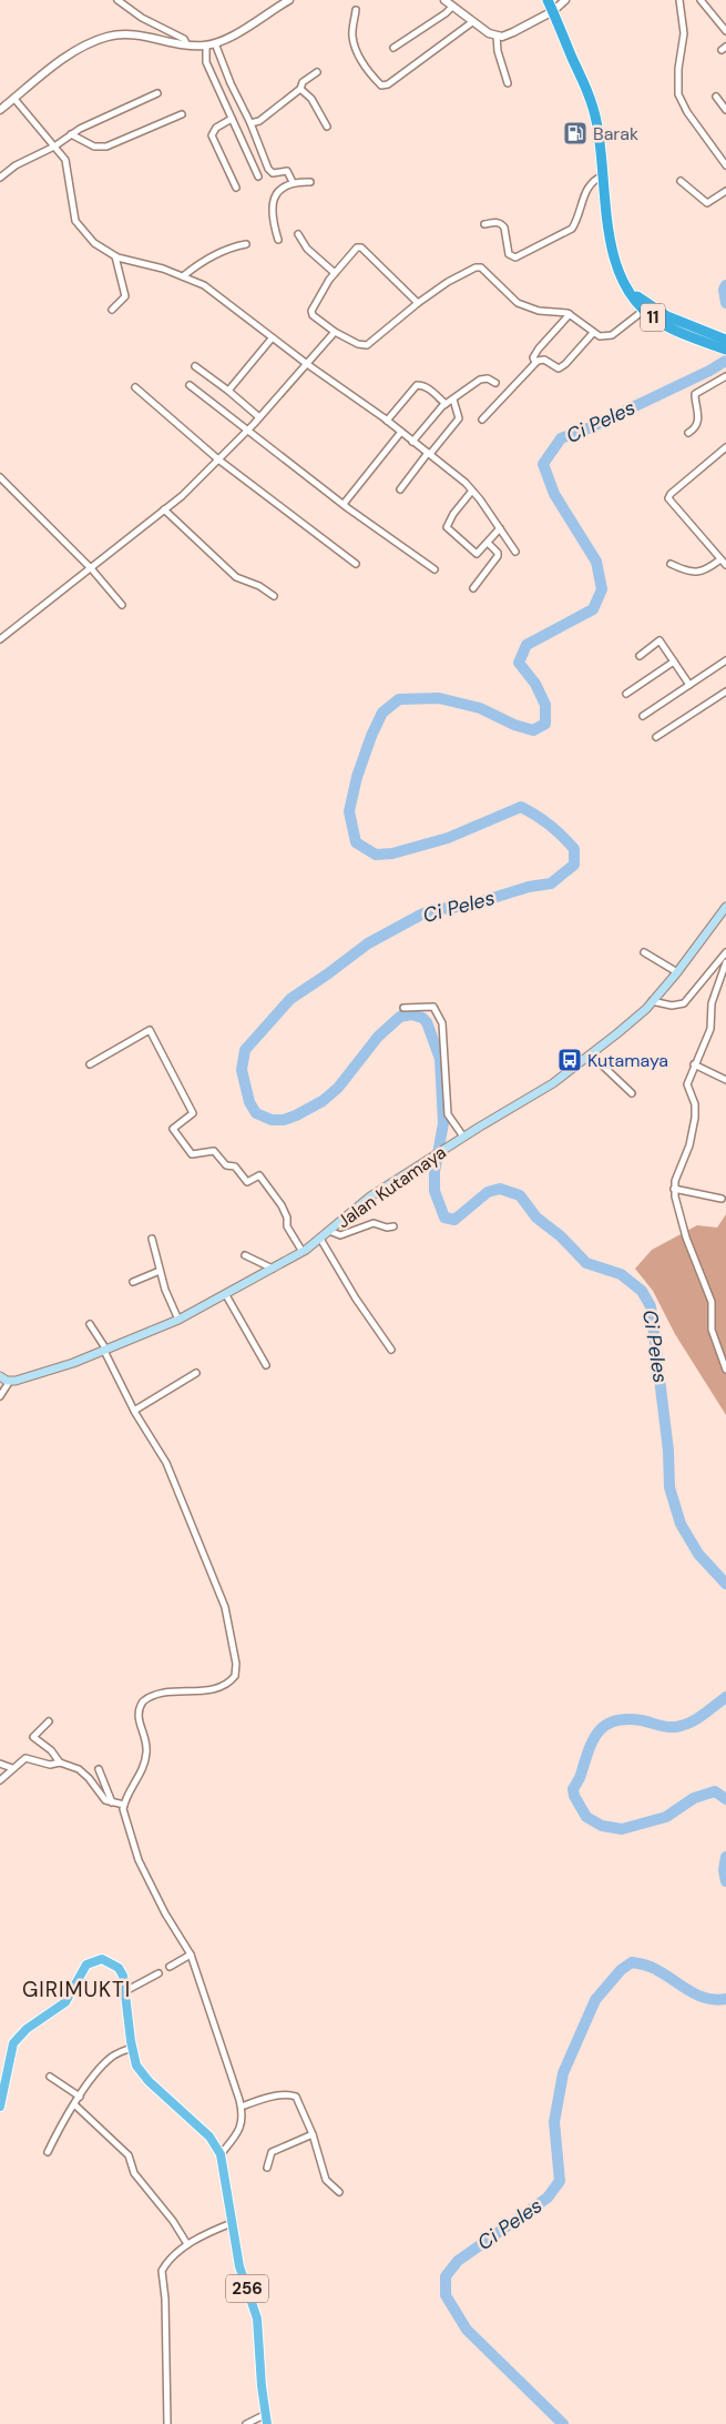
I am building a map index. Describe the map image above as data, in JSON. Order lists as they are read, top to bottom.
{
  "streets": {
    "highway": ["11"],
    "main road": ["Jalan Kutamaya", "256"]
  },
  "districts": ["GIRIMUKTI"],
  "water": ["Ci Peles"],
  "places": {
    "fuel station": ["Barak"],
    "bus stop": ["Kutamaya"]
  }
}
